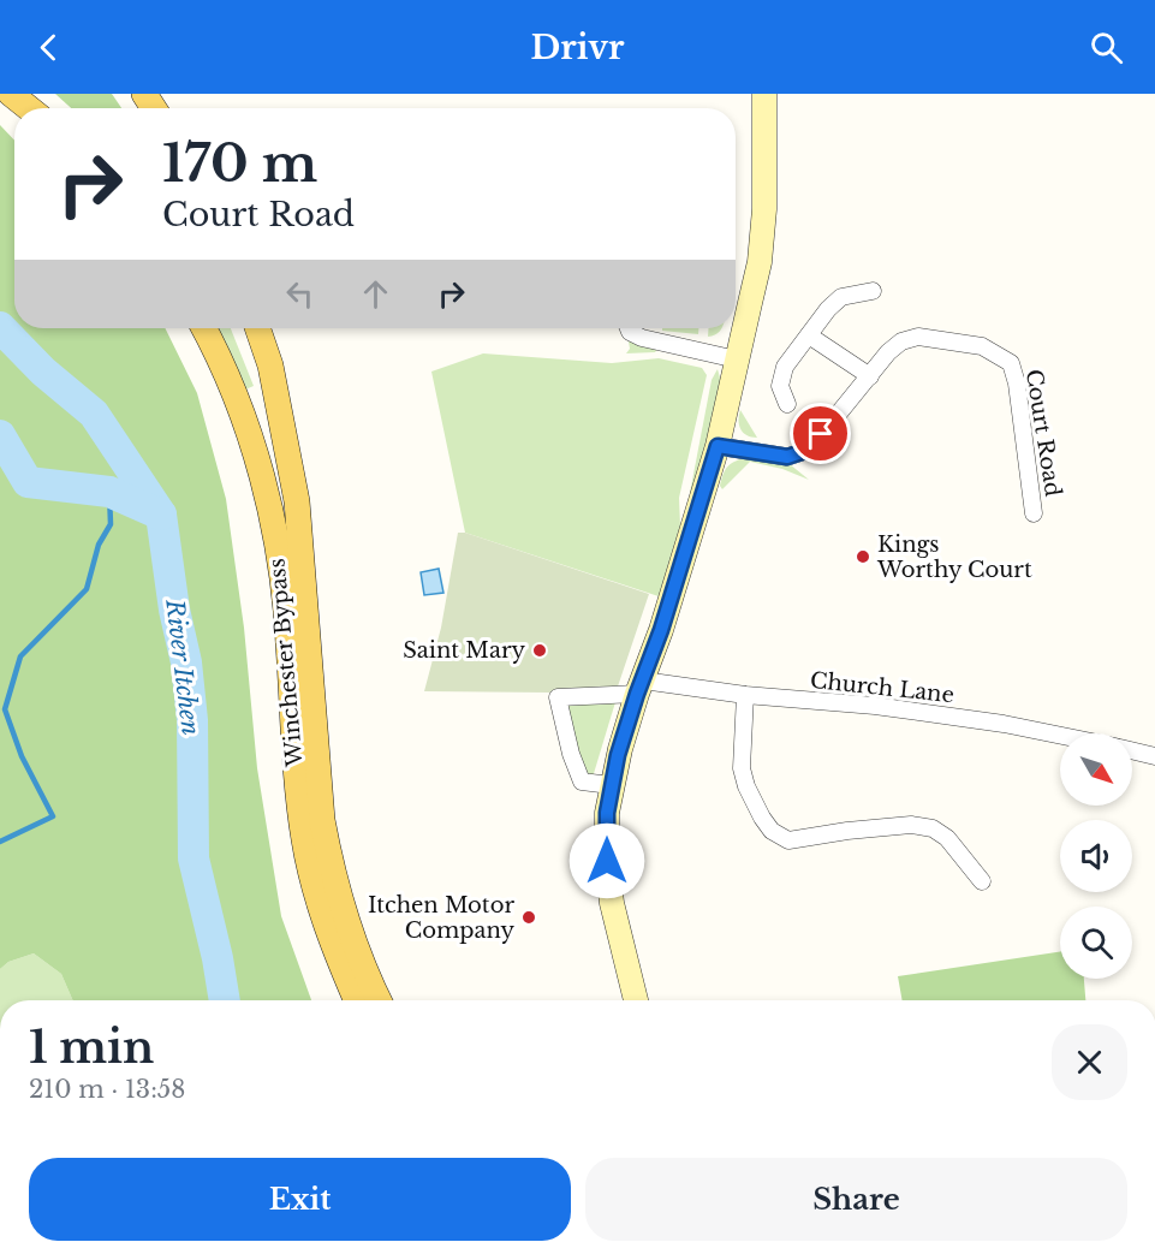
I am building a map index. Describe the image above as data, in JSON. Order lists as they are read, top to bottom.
{
  "streets": {
    "main road": ["Winchester Bypass"],
    "street": ["Court Road", "Church Lane"]
  },
  "water": ["River Itchen"],
  "places": ["Kings Worthy Court", "Saint Mary", "Itchen Motor Company"],
  "north": "bottom right",
  "page": {
    "header": "Drivr",
    "turn": ["170 m", "Court Road"],
    "heading": ["1 min", "210 m · 13:58"],
    "buttons": ["Exit", "Share"]
  }
}
